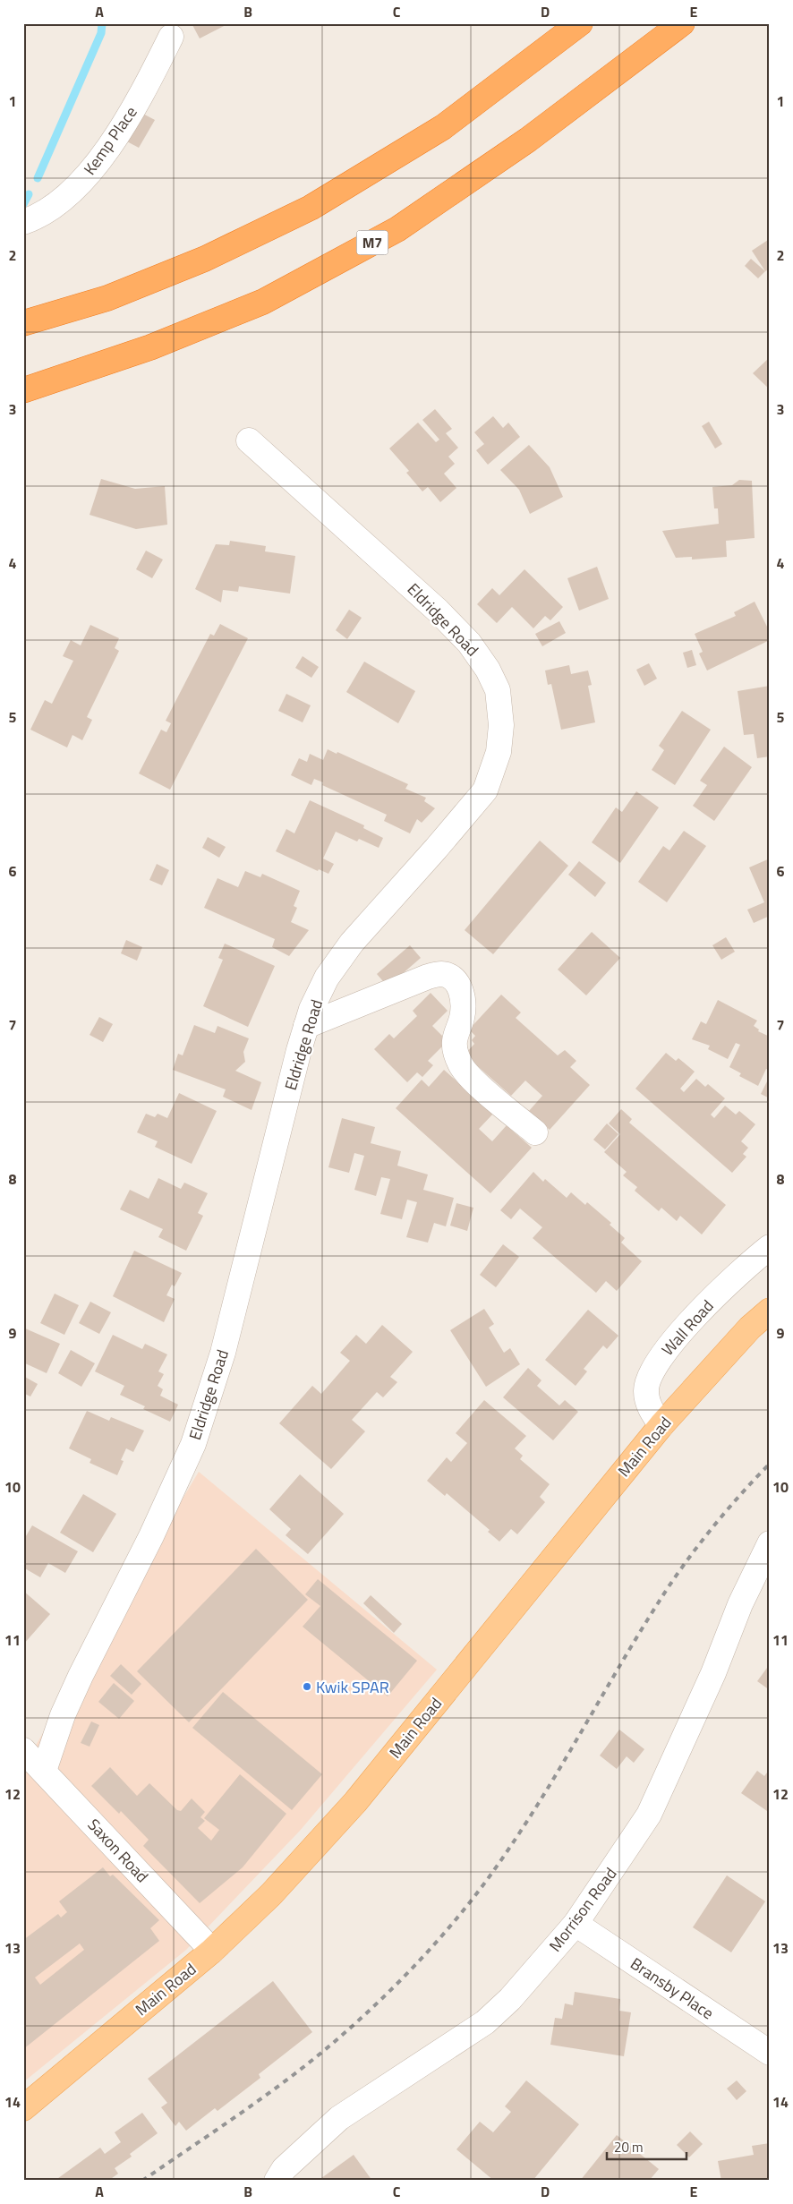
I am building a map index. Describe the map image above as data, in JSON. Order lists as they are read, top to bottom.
{
  "streets": {
    "highway": ["M7"],
    "main road": ["Main Road"],
    "street": [
      "Kemp Place",
      "Eldridge Road",
      "Wall Road",
      "Saxon Road",
      "Morrison Road",
      "Bransby Place"
    ]
  },
  "crossings": [
    ["Eldridge Road", "Saxon Road"],
    ["Wall Road", "Main Road"],
    ["Main Road", "Saxon Road"],
    ["Morrison Road", "Bransby Place"]
  ],
  "places": ["Kwik SPAR"],
  "scale_bar": "20 m",
  "grid": {
    "columns": [
      "A",
      "B",
      "C",
      "D",
      "E"
    ],
    "rows": [
      "1",
      "2",
      "3",
      "4",
      "5",
      "6",
      "7",
      "8",
      "9",
      "10",
      "11",
      "12",
      "13",
      "14"
    ]
  }
}
